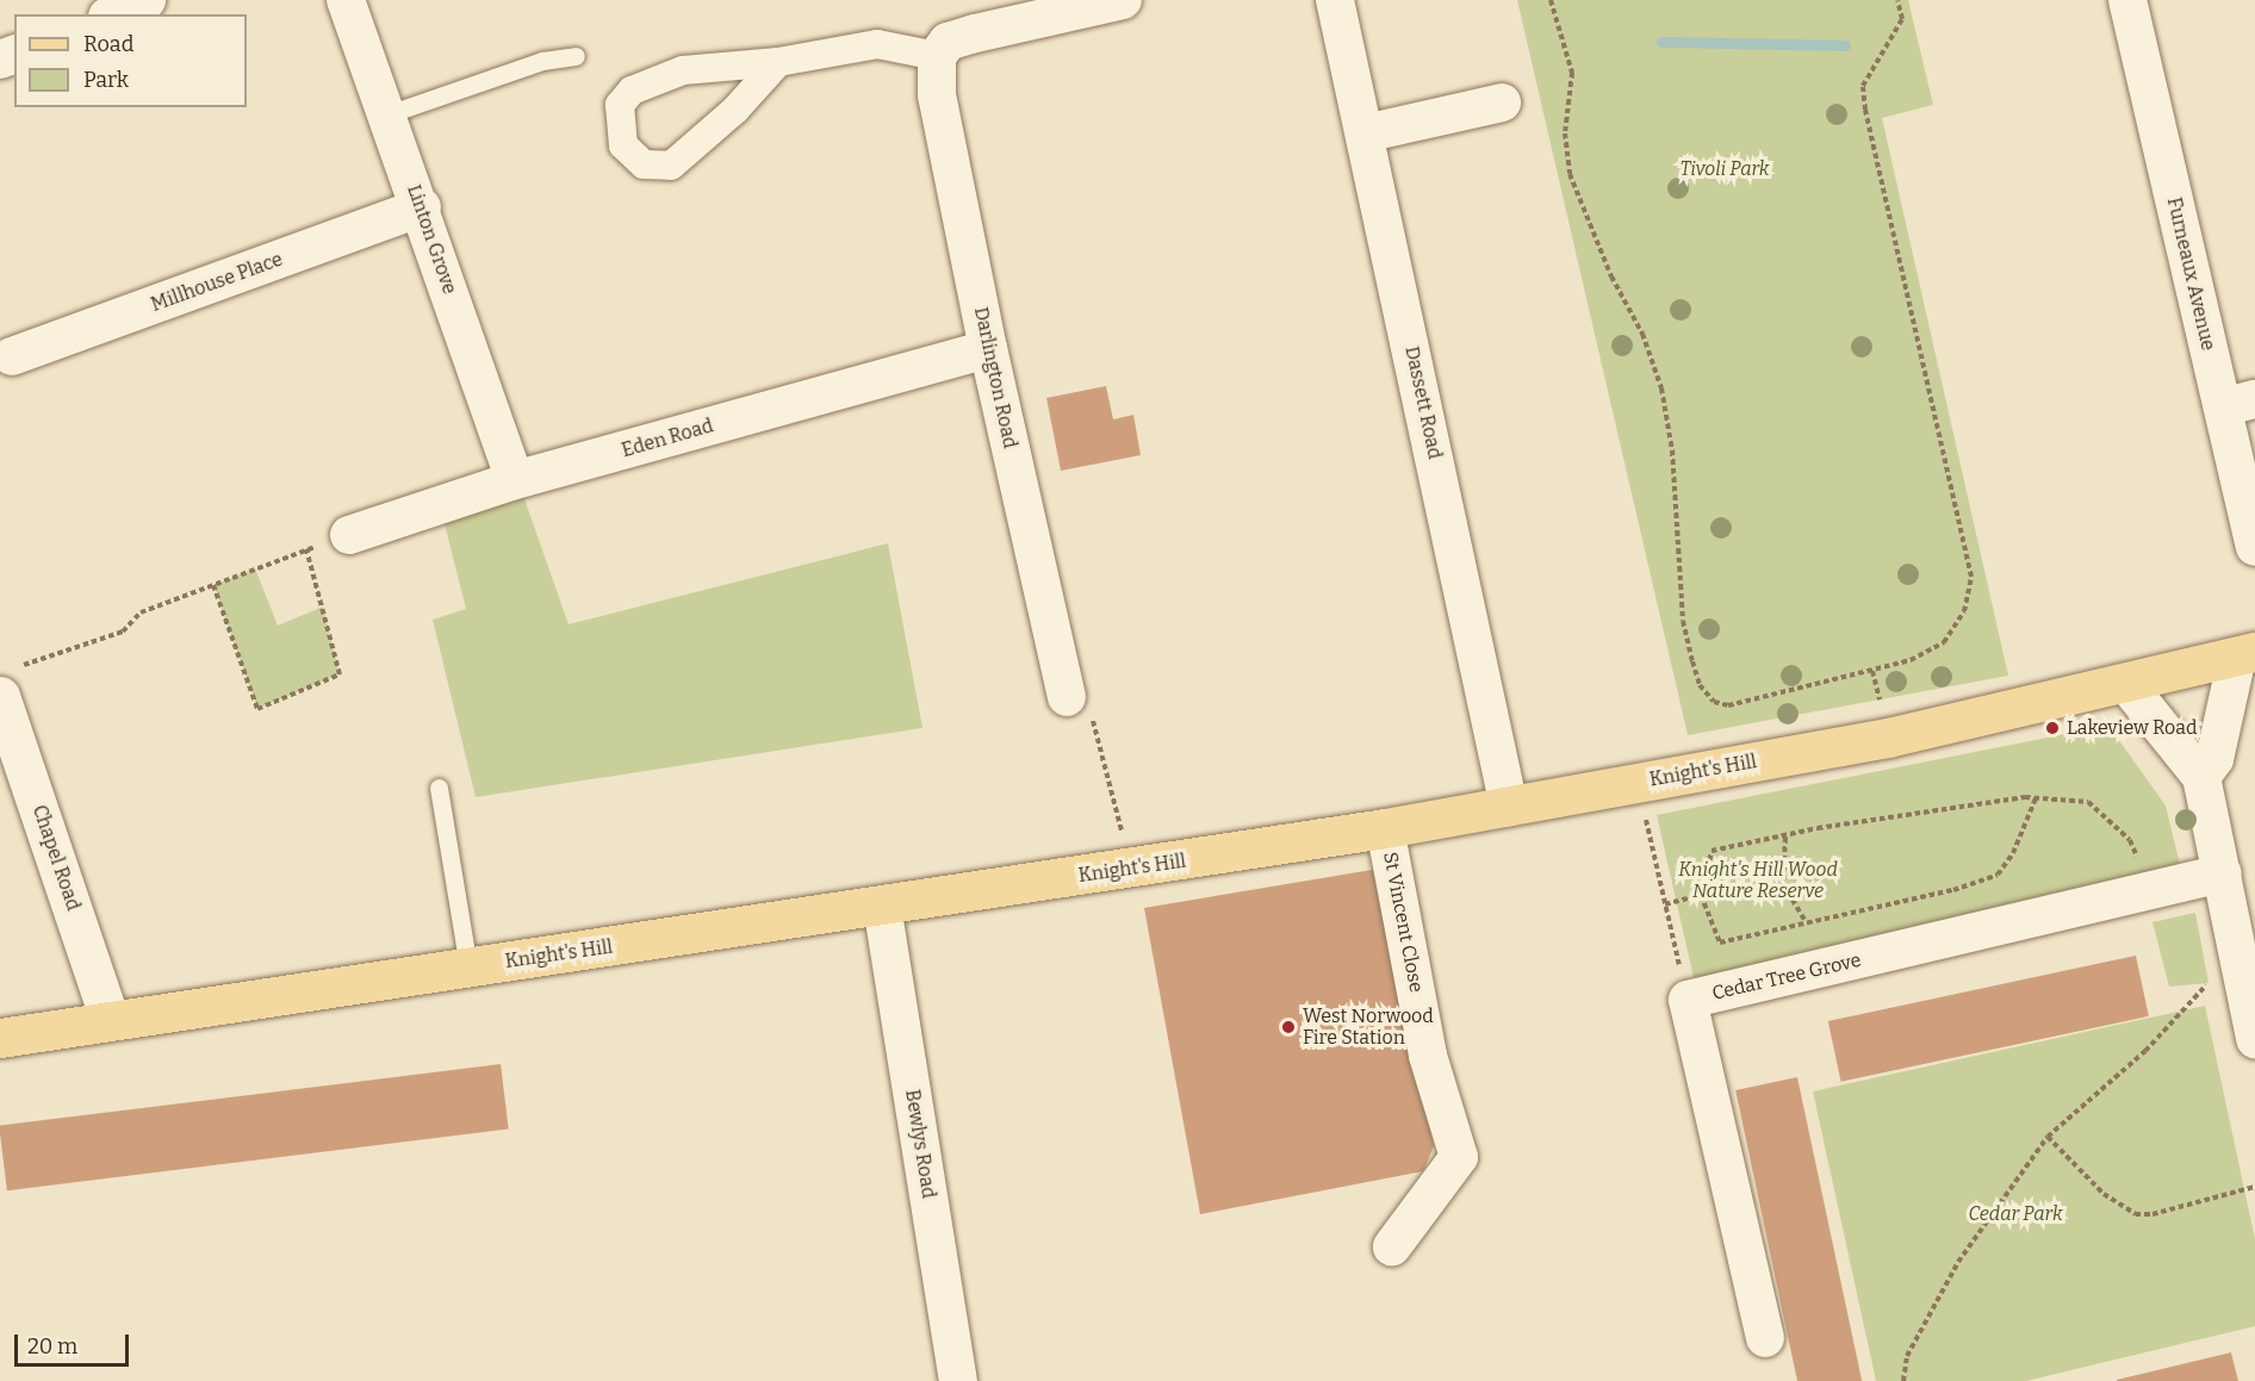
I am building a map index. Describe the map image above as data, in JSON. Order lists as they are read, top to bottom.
{
  "streets": {
    "main road": ["Knight's Hill"],
    "street": [
      "Linton Grove",
      "Furneaux Avenue",
      "Millhouse Place",
      "Darlington Road",
      "Dassett Road",
      "Eden Road",
      "Chapel Road",
      "St Vincent Close",
      "Cedar Tree Grove",
      "Bewlys Road"
    ]
  },
  "crossings": [
    ["Linton Grove", "Millhouse Place"],
    ["Linton Grove", "Eden Road"],
    ["Darlington Road", "Eden Road"],
    ["Dassett Road", "Knight's Hill"],
    ["Knight's Hill", "Chapel Road"],
    ["Knight's Hill", "St Vincent Close"],
    ["Knight's Hill", "Bewlys Road"]
  ],
  "parks": ["Tivoli Park", "Knight's Hill Wood Nature Reserve", "Cedar Park"],
  "places": ["Lakeview Road", "West Norwood Fire Station"],
  "legend": ["Road", "Park"],
  "scale_bar": "20 m"
}
